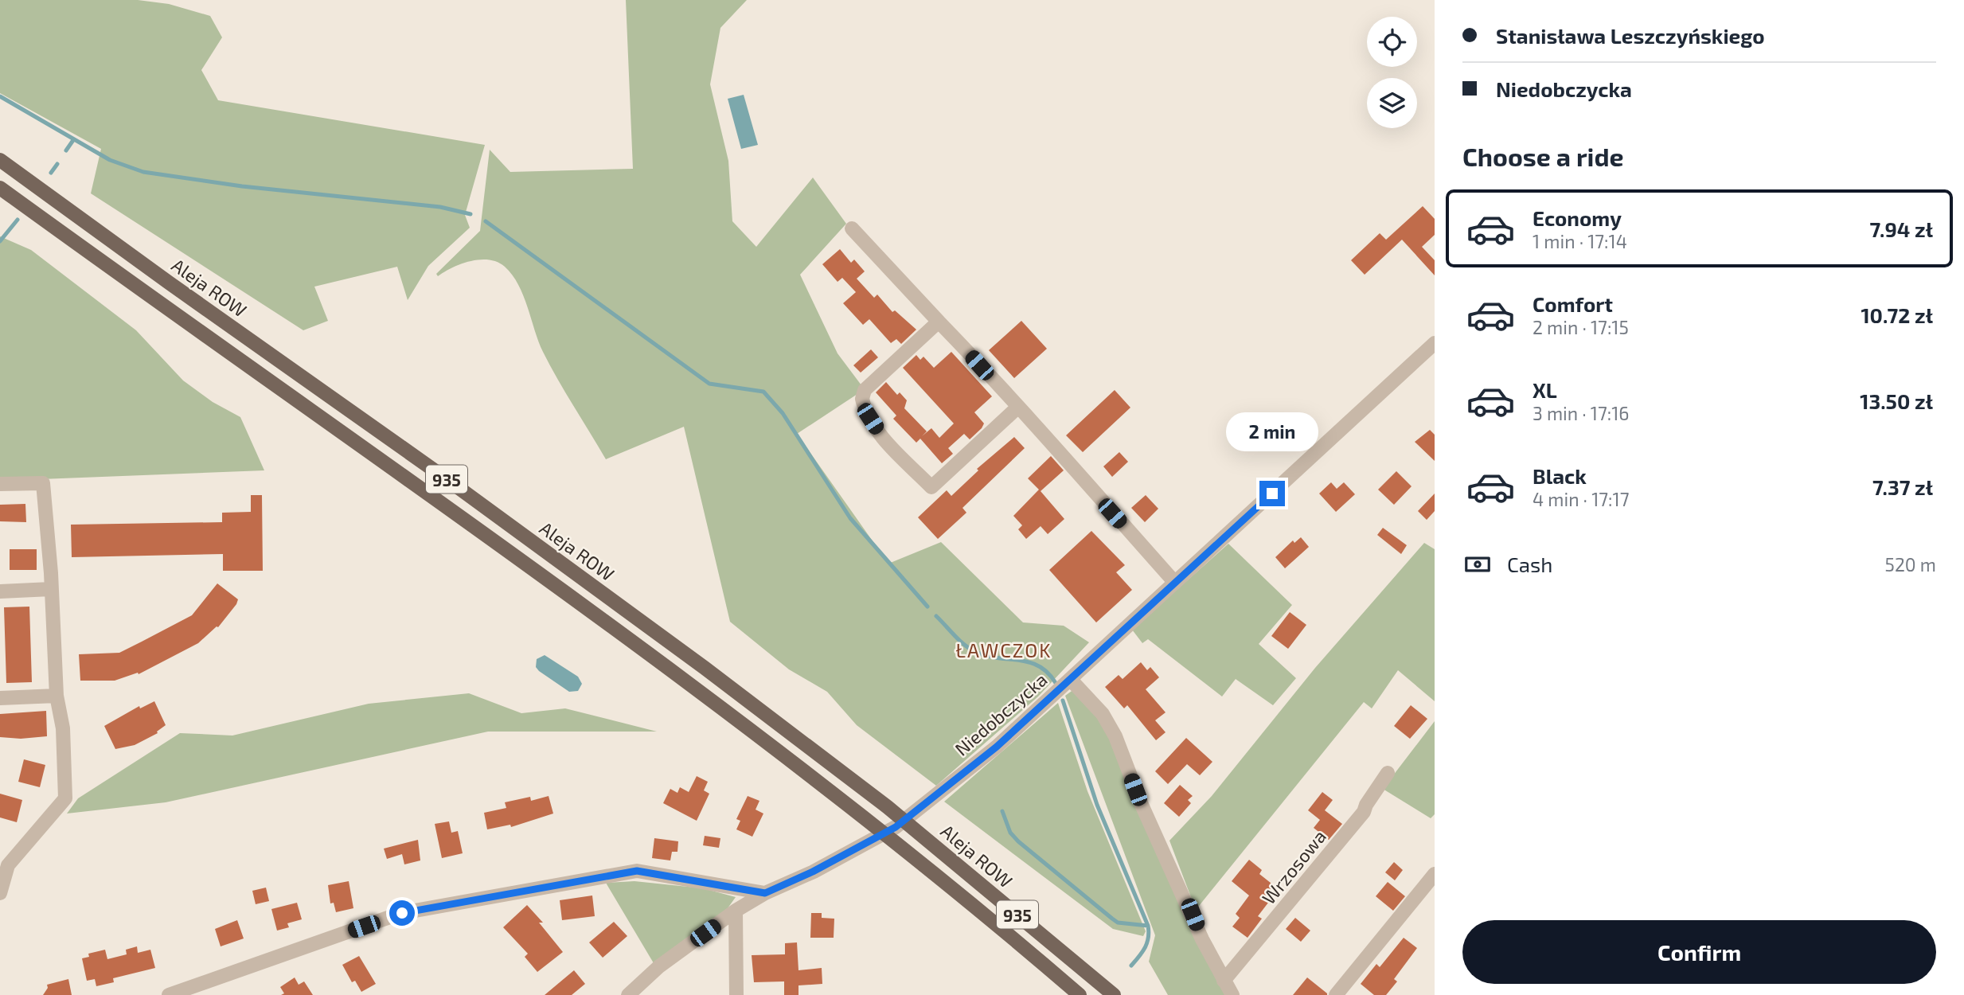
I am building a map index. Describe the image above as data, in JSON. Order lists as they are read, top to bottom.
{
  "streets": {
    "main road": ["Aleja ROW", "935"],
    "street": ["Niedobczycka", "Wrzosowa"]
  },
  "districts": ["ŁAWCZOK"],
  "page": {
    "banner": ["Stanisława Leszczyńskiego", "Niedobczycka"],
    "heading": "Choose a ride",
    "list": [
      {
        "name": "Economy",
        "note": "1 min · 17:14",
        "value": "7.94 zł"
      },
      {
        "name": "Comfort",
        "note": "2 min · 17:15",
        "value": "10.72 zł"
      },
      {
        "name": "XL",
        "note": "3 min · 17:16",
        "value": "13.50 zł"
      },
      {
        "name": "Black",
        "note": "4 min · 17:17",
        "value": "7.37 zł"
      }
    ],
    "bubble": "2 min",
    "pay": ["Cash", "520 m"],
    "buttons": "Confirm"
  }
}
